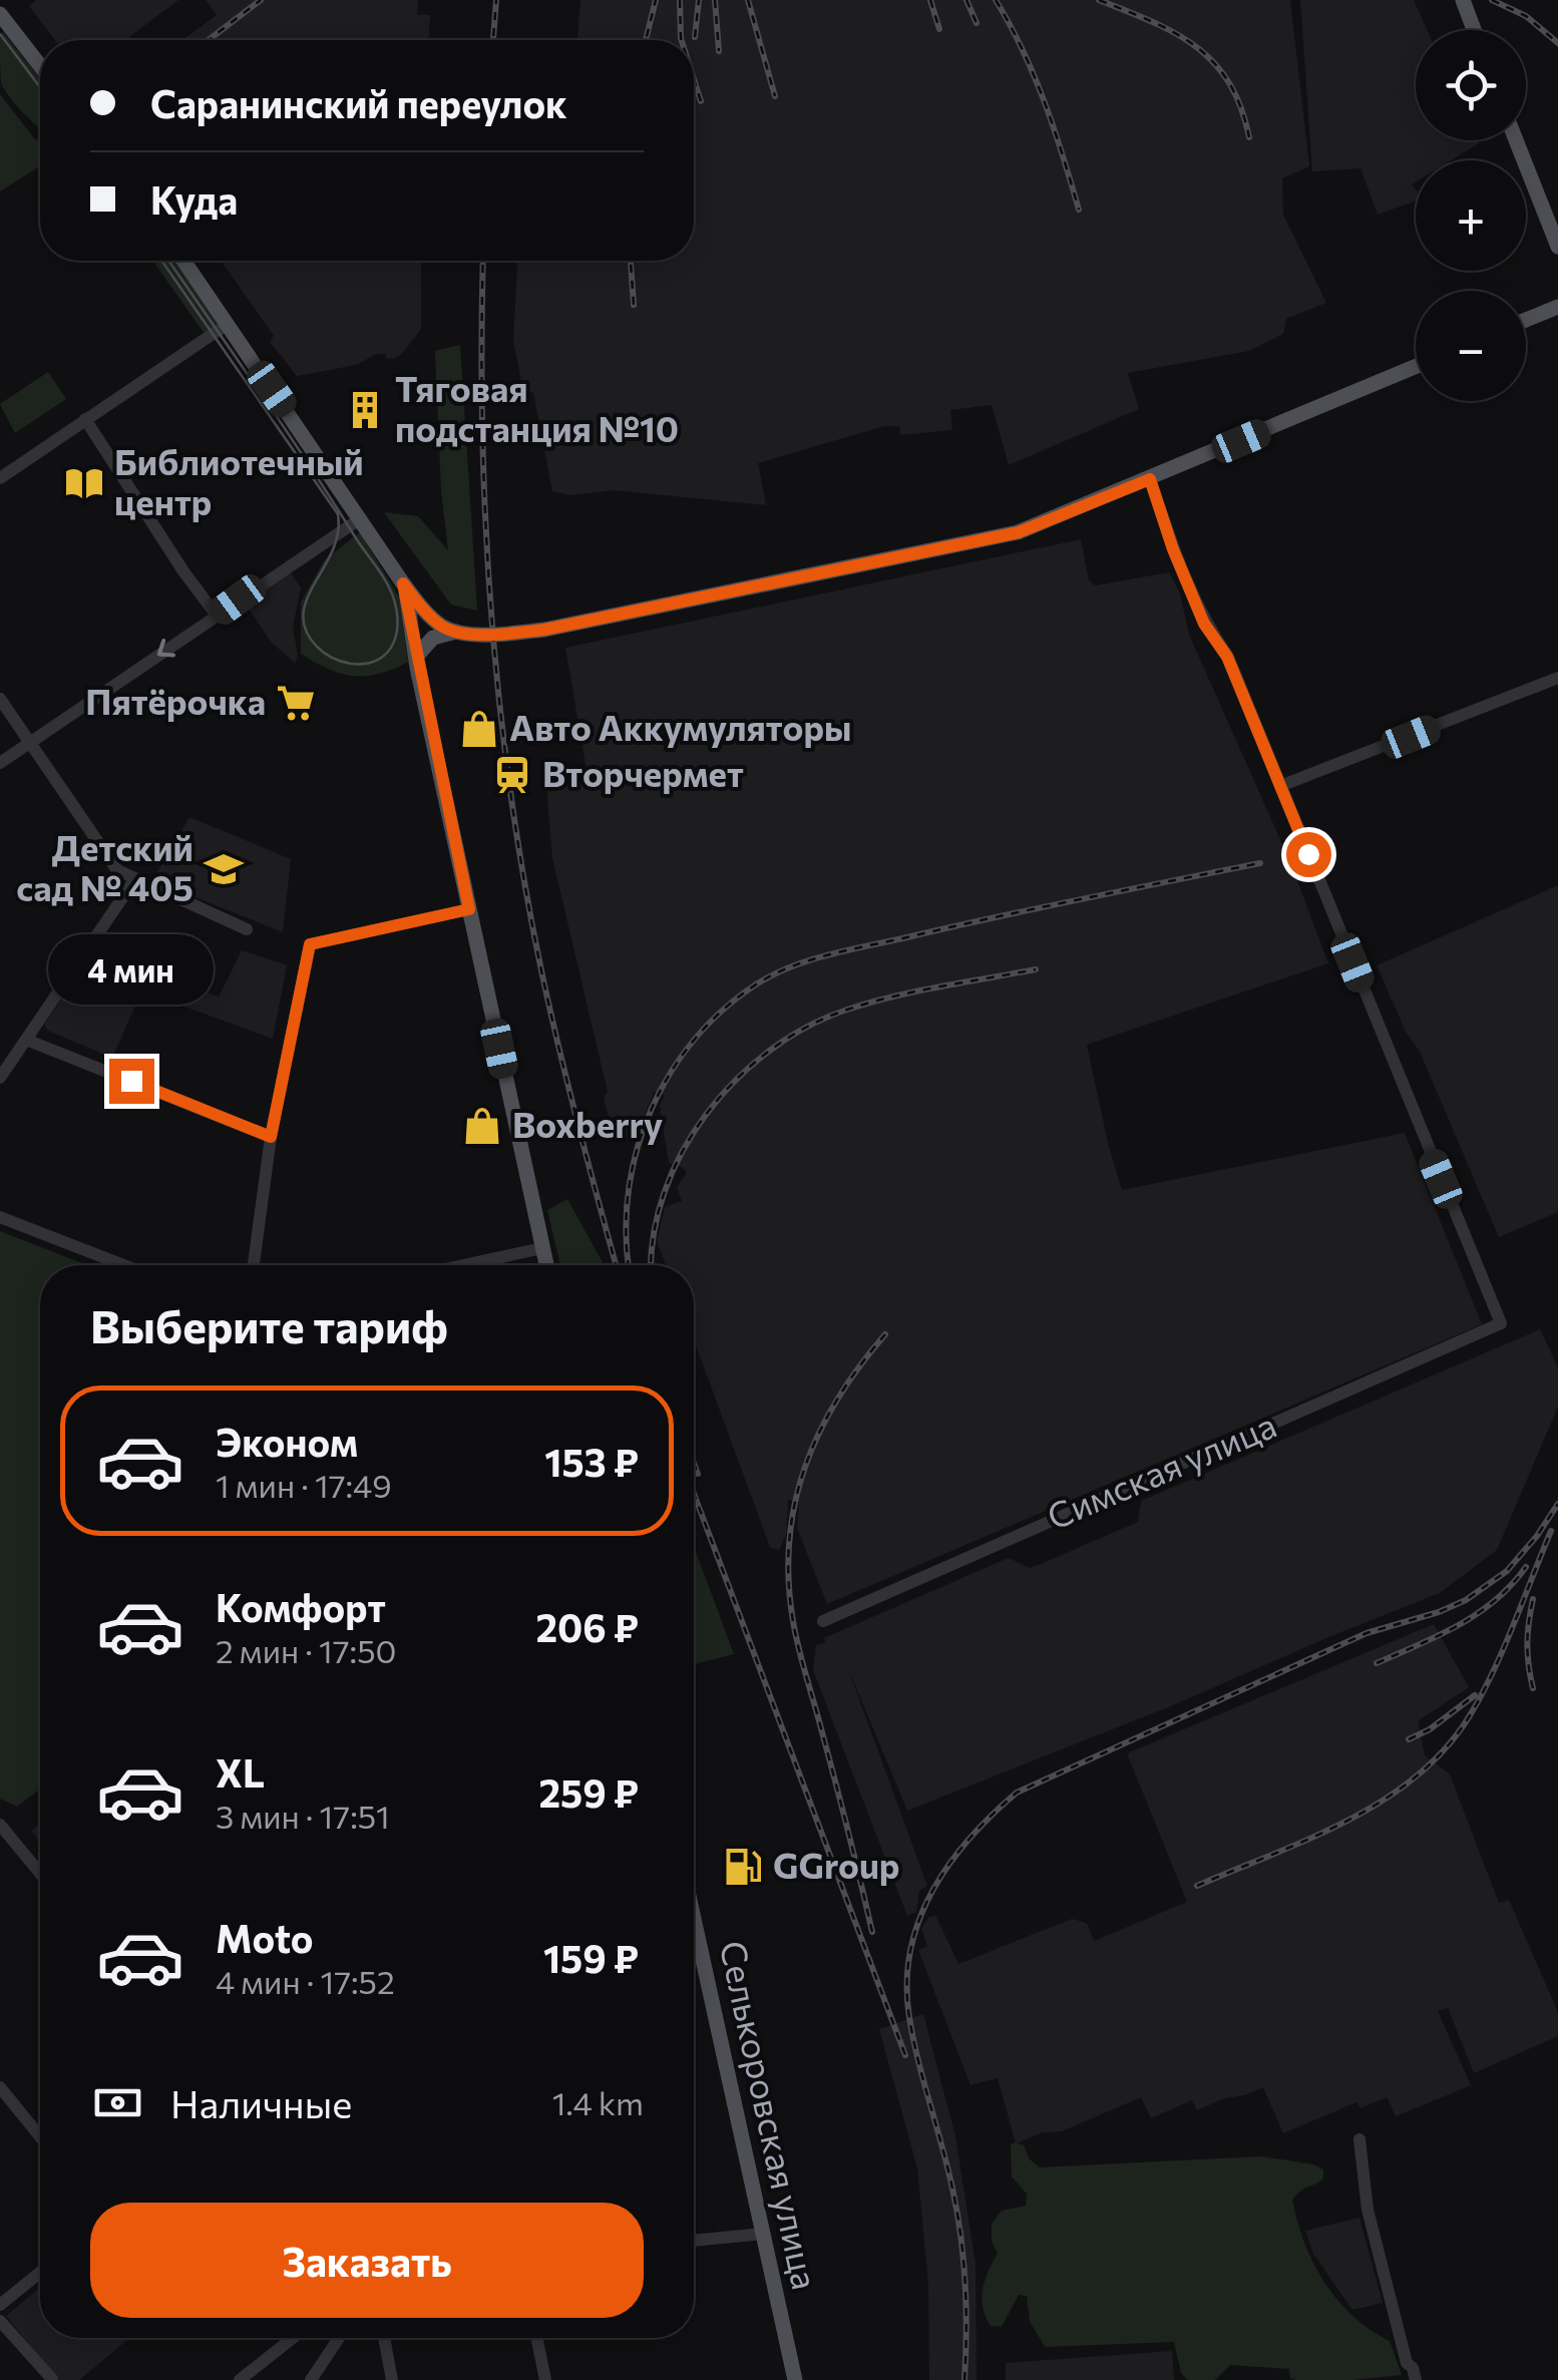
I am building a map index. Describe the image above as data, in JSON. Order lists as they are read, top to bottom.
{
  "streets": {
    "main road": ["Селькоровская улица"],
    "street": ["Симская улица"]
  },
  "places": {
    "building": ["Тяговая подстанция №10"],
    "library": ["Библиотечный центр"],
    "supermarket": ["Пятёрочка"],
    "shop": ["Авто Аккумуляторы", "Boxberry"],
    "station": ["Вторчермет"],
    "school or university": ["Детский сад № 405"],
    "fuel station": ["GGroup"]
  },
  "page": {
    "map_buttons": ["+", "−"],
    "banner": ["Саранинский переулок", "Куда"],
    "bubble": "4 мин",
    "heading": "Выберите тариф",
    "list": [
      {
        "name": "Эконом",
        "note": "1 мин · 17:49",
        "value": "153 ₽"
      },
      {
        "name": "Комфорт",
        "note": "2 мин · 17:50",
        "value": "206 ₽"
      },
      {
        "name": "XL",
        "note": "3 мин · 17:51",
        "value": "259 ₽"
      },
      {
        "name": "Moto",
        "note": "4 мин · 17:52",
        "value": "159 ₽"
      }
    ],
    "pay": ["Наличные", "1.4 km"],
    "buttons": "Заказать"
  }
}
